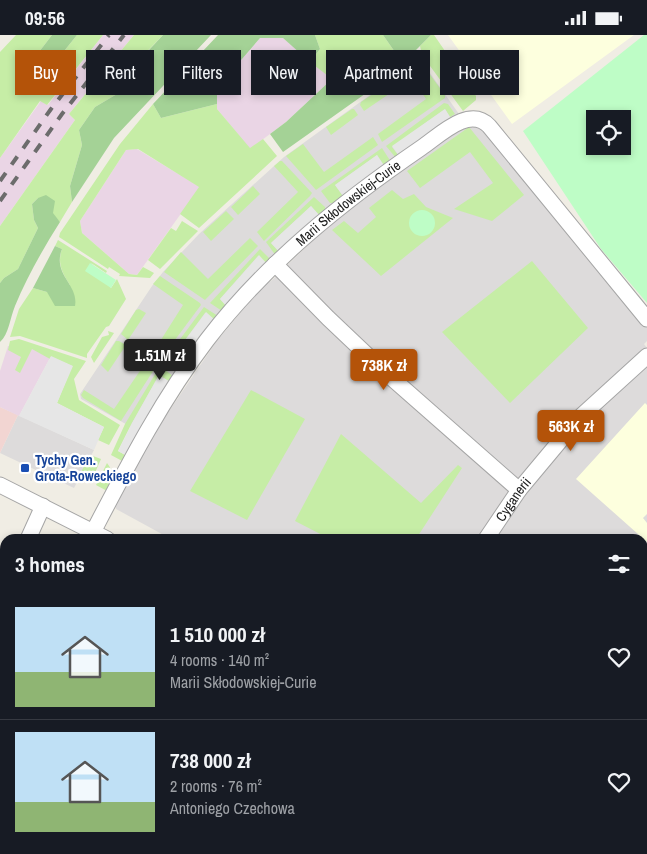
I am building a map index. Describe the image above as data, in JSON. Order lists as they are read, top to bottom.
{
  "streets": {
    "street": ["Marii Skłodowskiej-Curie", "Cyganerii"]
  },
  "places": {
    "transit": ["Tychy Gen. Grota-Roweckiego"]
  },
  "page": {
    "status": "09:56",
    "chip": [
      "Buy",
      "Rent",
      "Filters",
      "New",
      "Apartment",
      "House"
    ],
    "price": ["1.51M zł", "738K zł", "563K zł"],
    "heading": "3 homes",
    "list": [
      {
        "name": "1 510 000 zł",
        "note": "4 rooms · 140 m² · Marii Skłodowskiej-Curie"
      },
      {
        "name": "738 000 zł",
        "note": "2 rooms · 76 m² · Antoniego Czechowa"
      }
    ]
  }
}
